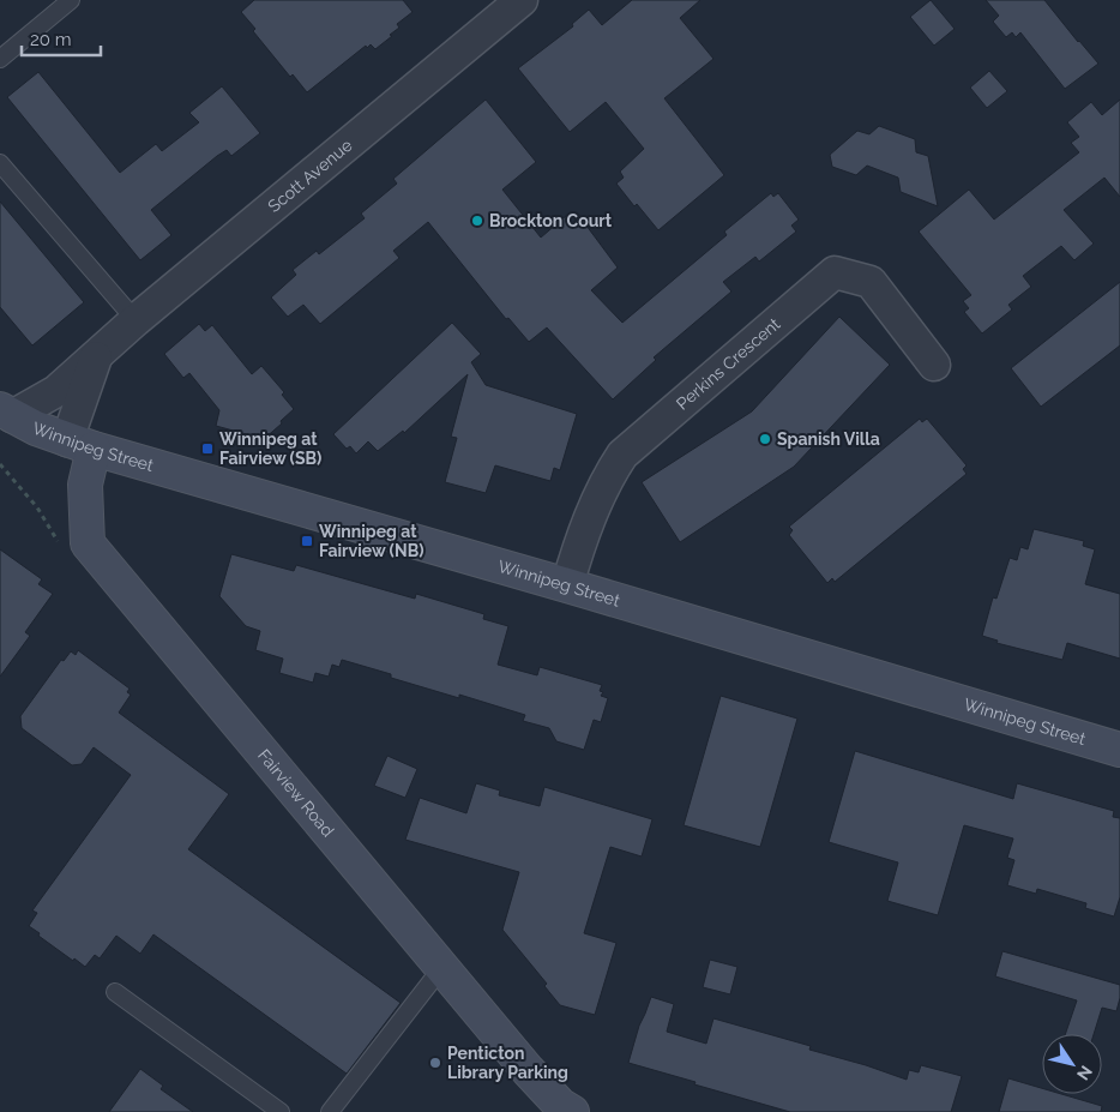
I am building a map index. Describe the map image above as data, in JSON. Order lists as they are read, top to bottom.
{
  "streets": {
    "main road": ["Winnipeg Street", "Fairview Road"],
    "street": ["Scott Avenue", "Perkins Crescent"]
  },
  "crossings": [
    ["Scott Avenue", "Winnipeg Street"],
    ["Scott Avenue", "Fairview Road"],
    ["Perkins Crescent", "Winnipeg Street"],
    ["Winnipeg Street", "Fairview Road"]
  ],
  "places": {
    "other": ["Brockton Court", "Spanish Villa", "Penticton Library Parking"],
    "transit": ["Winnipeg at Fairview (SB)", "Winnipeg at Fairview (NB)"]
  },
  "scale_bar": "20 m",
  "north": "bottom right"
}
